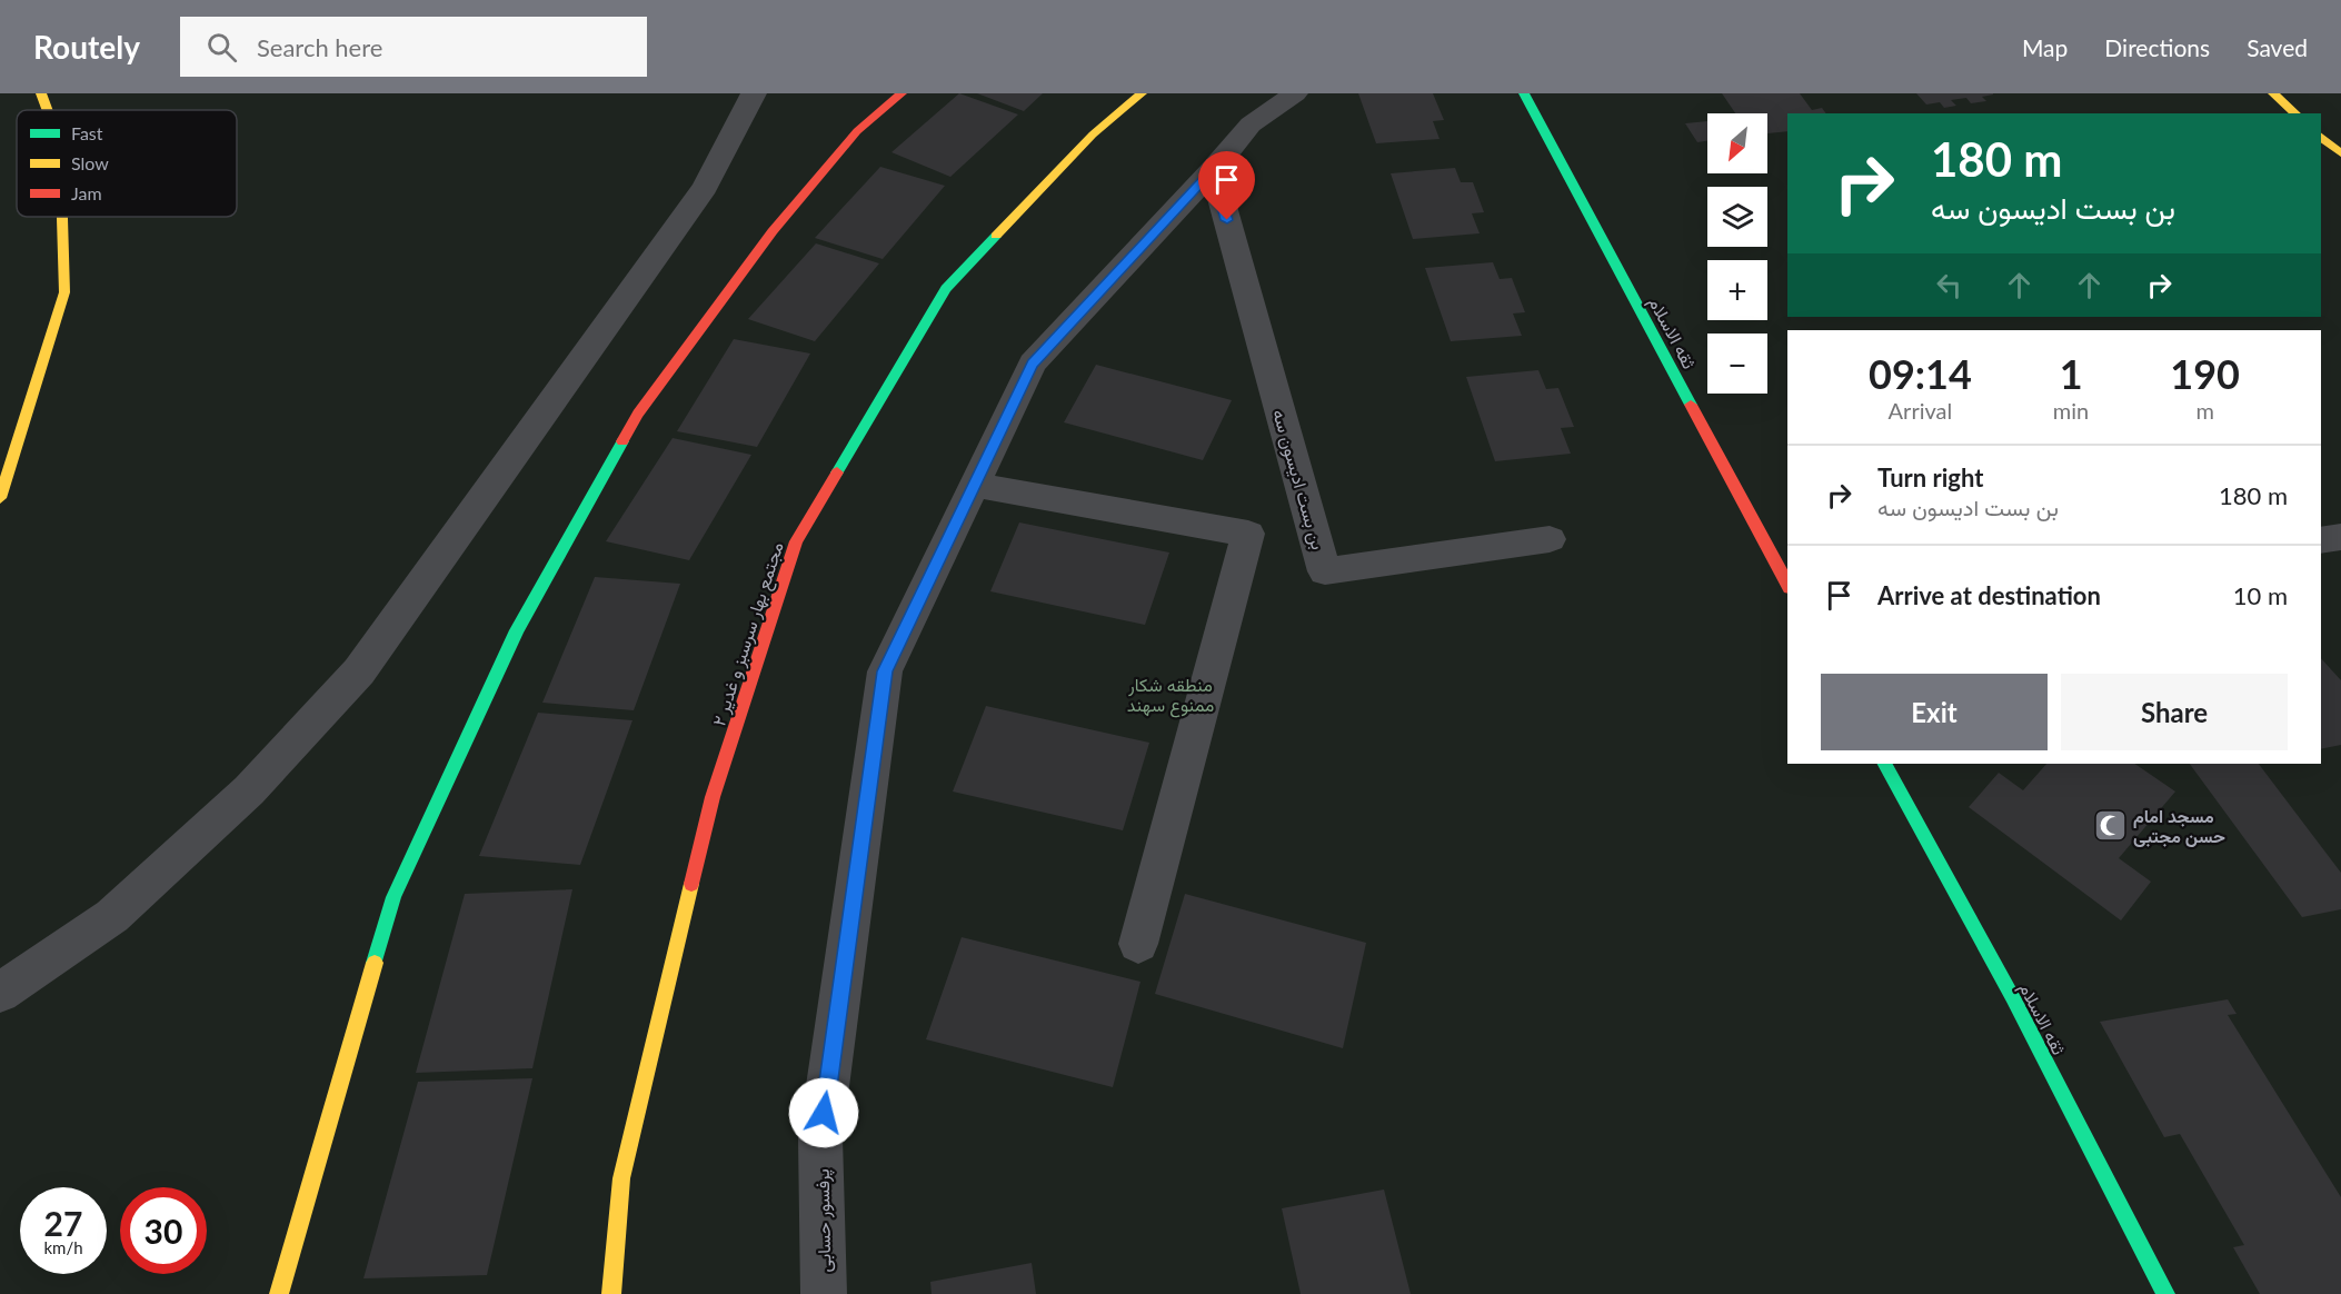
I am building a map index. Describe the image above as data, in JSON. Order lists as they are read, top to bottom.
{
  "streets": {
    "street": [
      "ثقه الاسلام",
      "بن بست ادیسون سه",
      "مجتمع بهار سرسبز و غدیر ۲",
      "پرفسور حسابی"
    ]
  },
  "crossings": [
    ["بن بست ادیسون سه", "پرفسور حسابی"]
  ],
  "parks": ["منطقه شکار ممنوع سهند"],
  "places": {
    "mosque": ["مسجد امام حسن مجتبی"]
  },
  "legend": ["Fast", "Slow", "Jam"],
  "north": "bottom left",
  "page": {
    "header": "Routely",
    "search": "Search here",
    "nav": ["Map", "Directions", "Saved"],
    "map_buttons": ["+", "−"],
    "turn": ["180 m", "بن بست ادیسون سه"],
    "eta": [
      "09:14",
      "Arrival",
      "1",
      "min",
      "190",
      "m"
    ],
    "list": [
      {
        "name": "Turn right",
        "note": "بن بست ادیسون سه",
        "value": "180 m"
      },
      {
        "name": "Arrive at destination",
        "value": "10 m"
      }
    ],
    "buttons": ["Exit", "Share"],
    "speed": "27 km/h",
    "limit": "30"
  }
}
